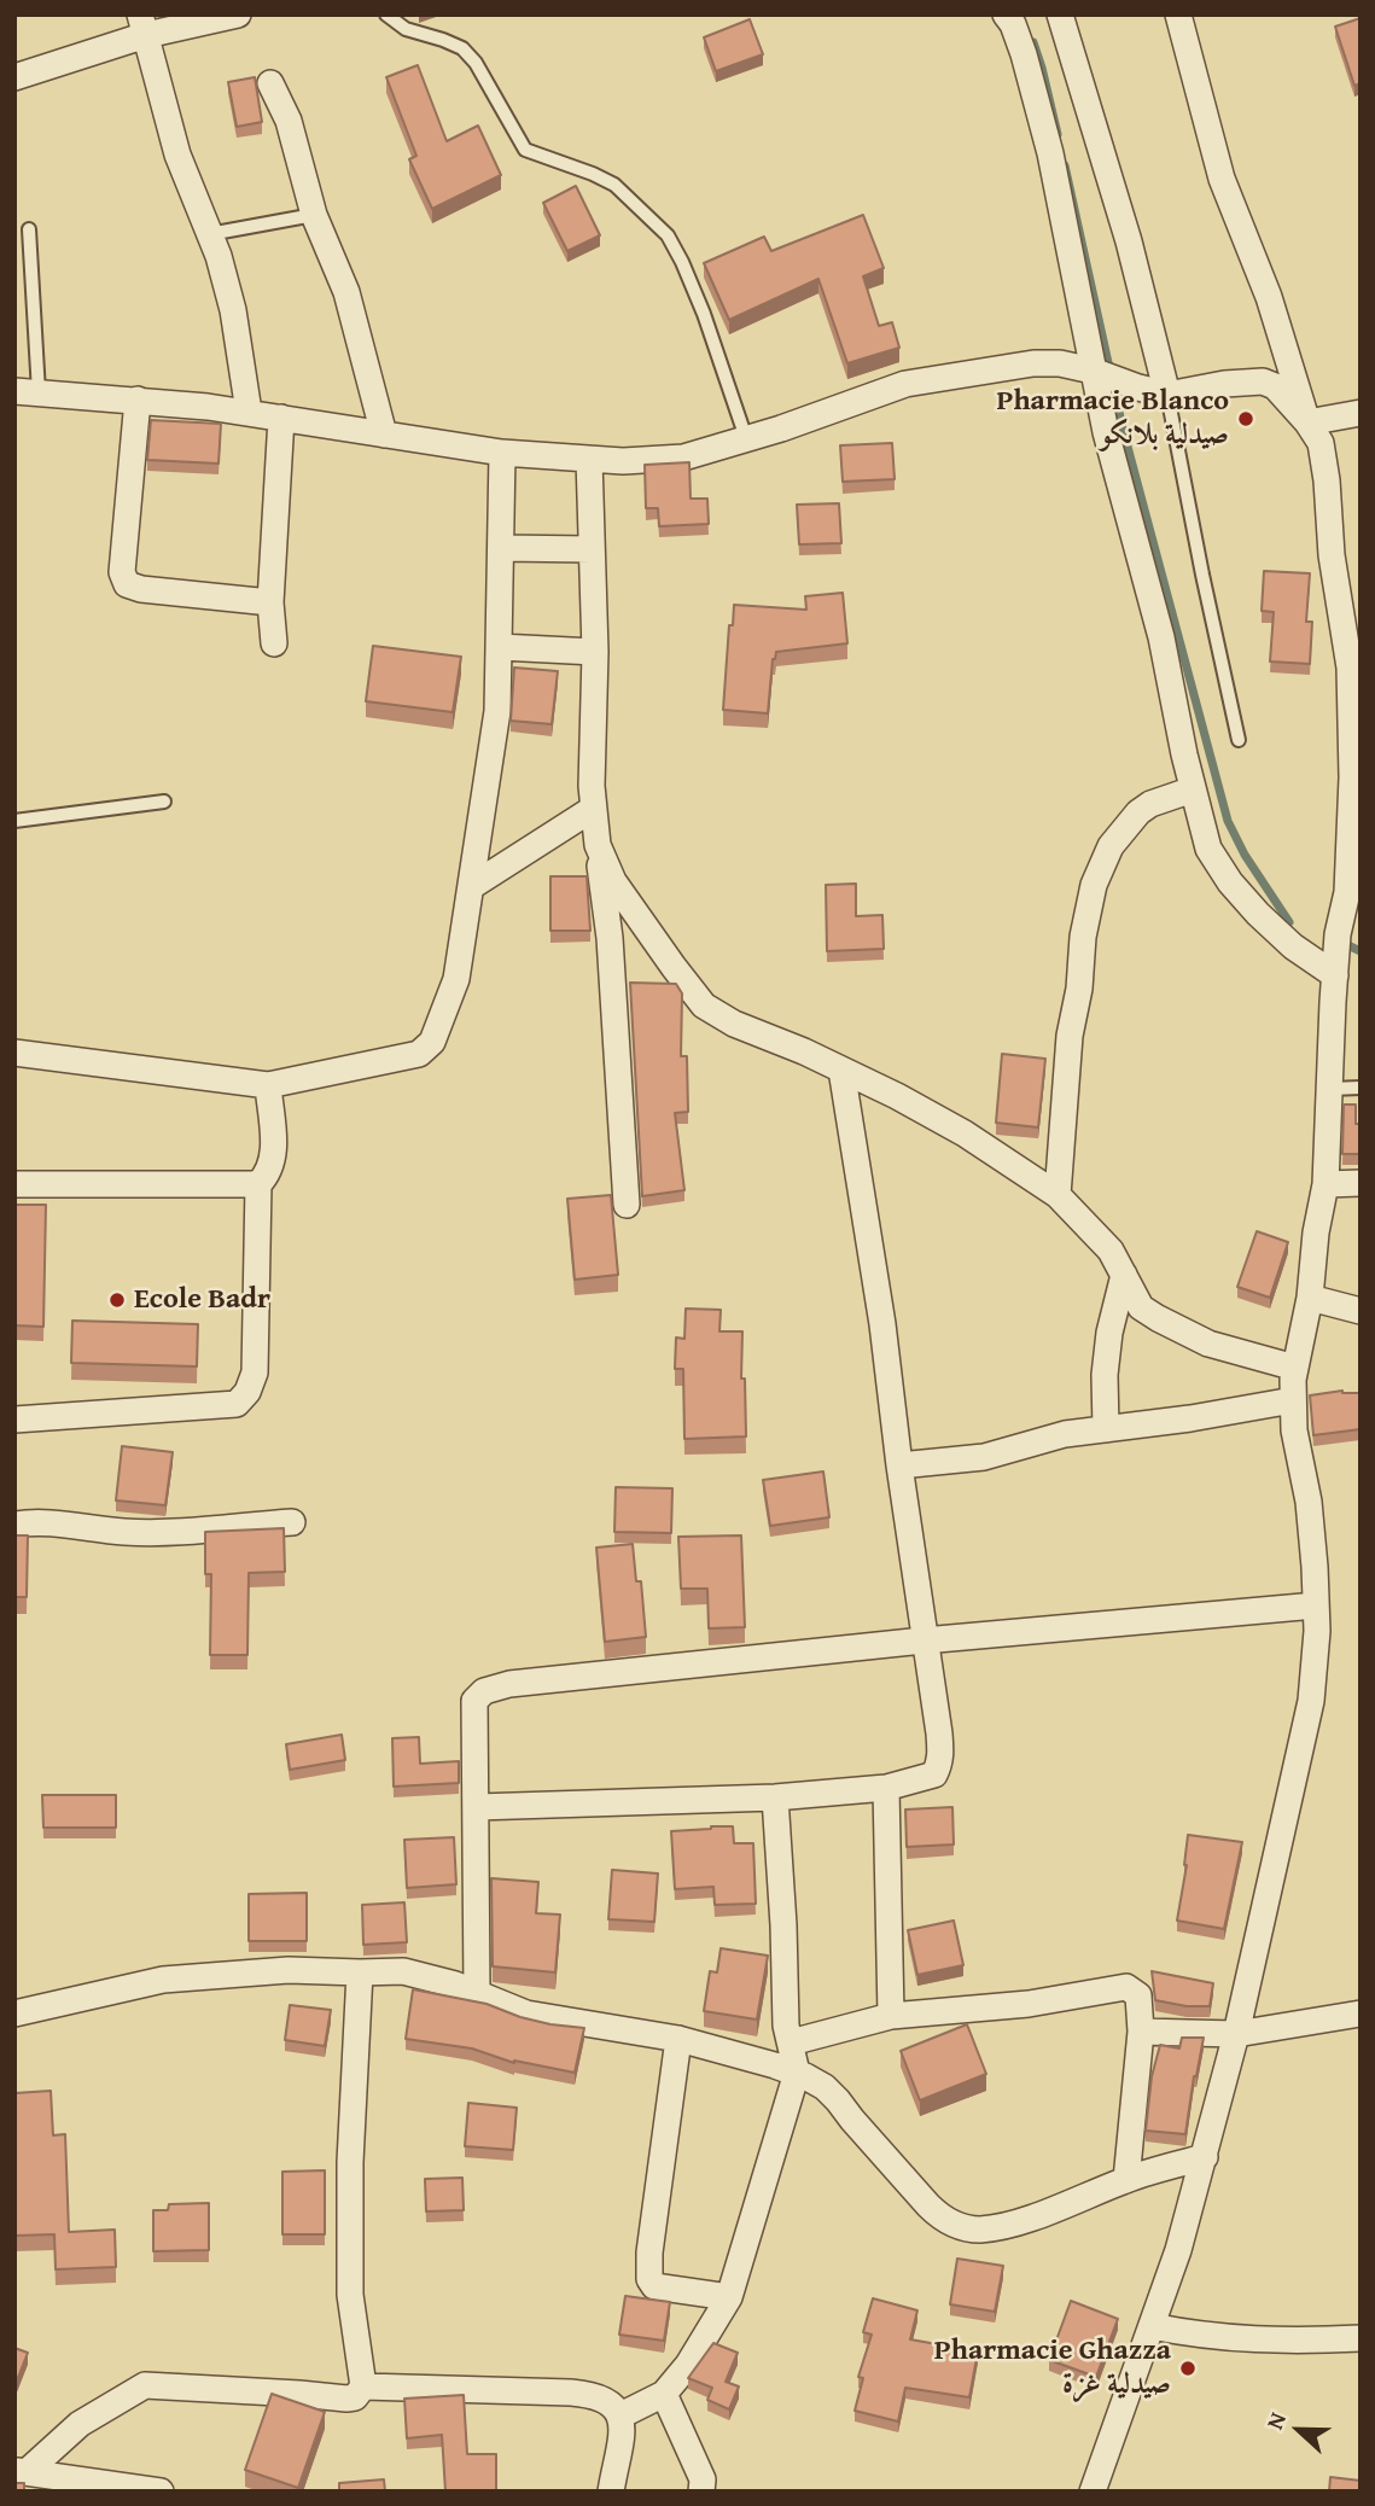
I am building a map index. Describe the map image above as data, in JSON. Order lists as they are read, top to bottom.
{
  "places": ["Pharmacie Blanco صيدلية بلانكو", "Ecole Badr", "Pharmacie Ghazza صيدلية غزة"],
  "north": "left"
}
